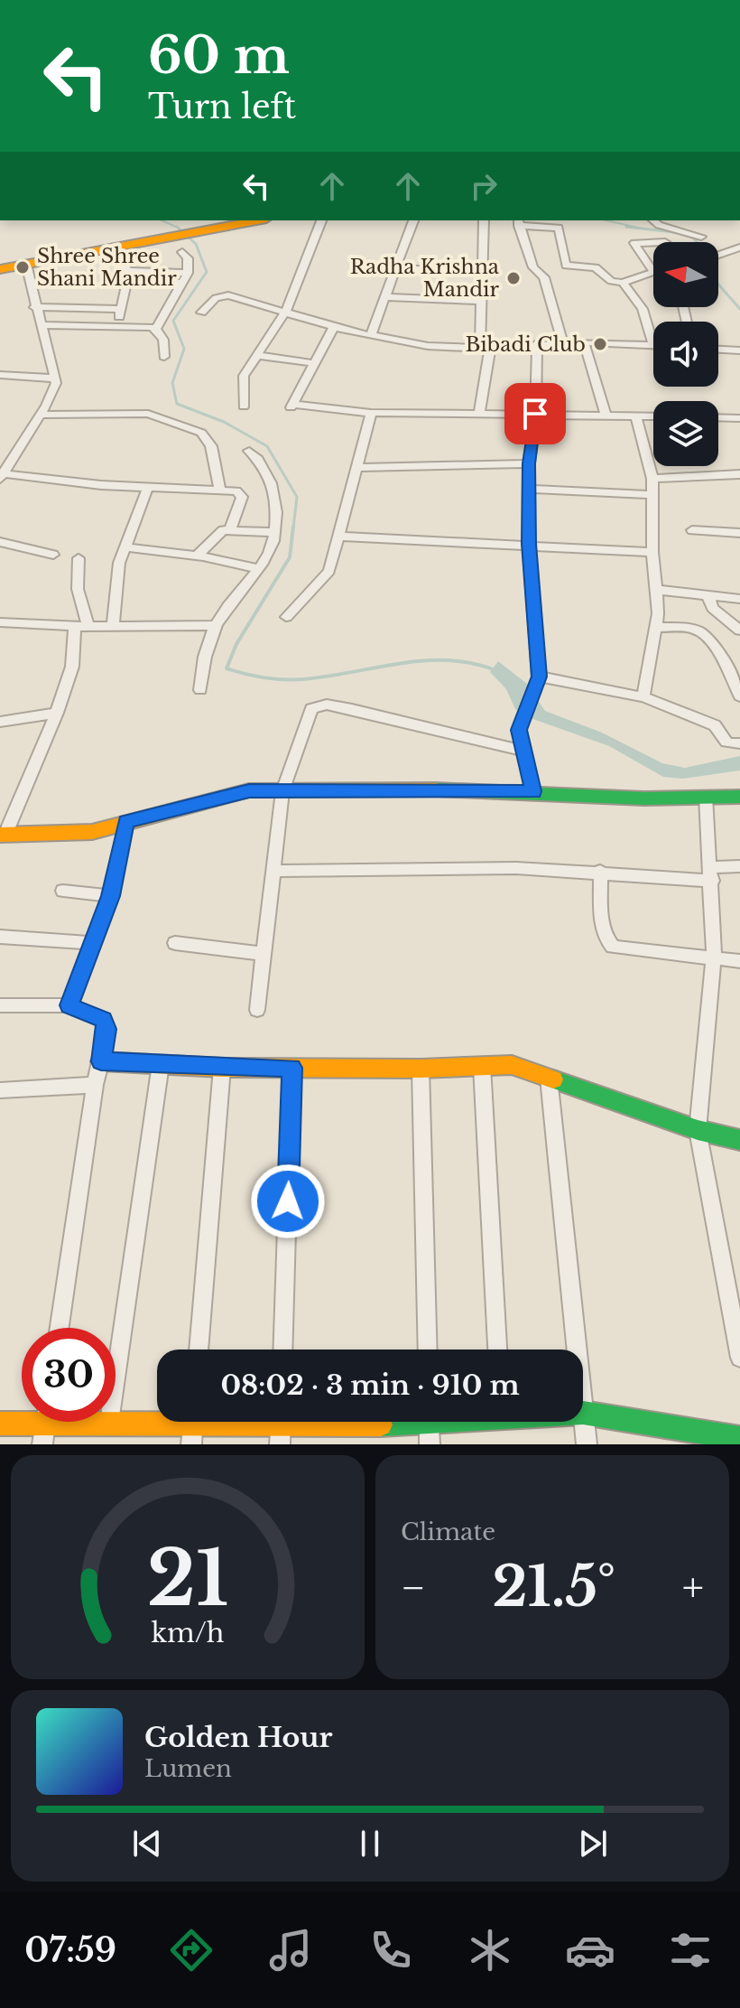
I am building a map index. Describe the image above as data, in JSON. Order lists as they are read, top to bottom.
{
  "places": ["Shree Shree Shani Mandir", "Radha Krishna Mandir", "Bibadi Club"],
  "north": "left",
  "page": {
    "turn": ["60 m", "Turn left"],
    "limit": "30",
    "trip": "08:02 · 3 min · 910 m",
    "tile": "Climate",
    "heat": ["−", "21.5°", "+"],
    "song": ["Golden Hour", "Lumen"],
    "tabs": "07:59",
    "gauge": ["21", "km/h"]
  }
}
